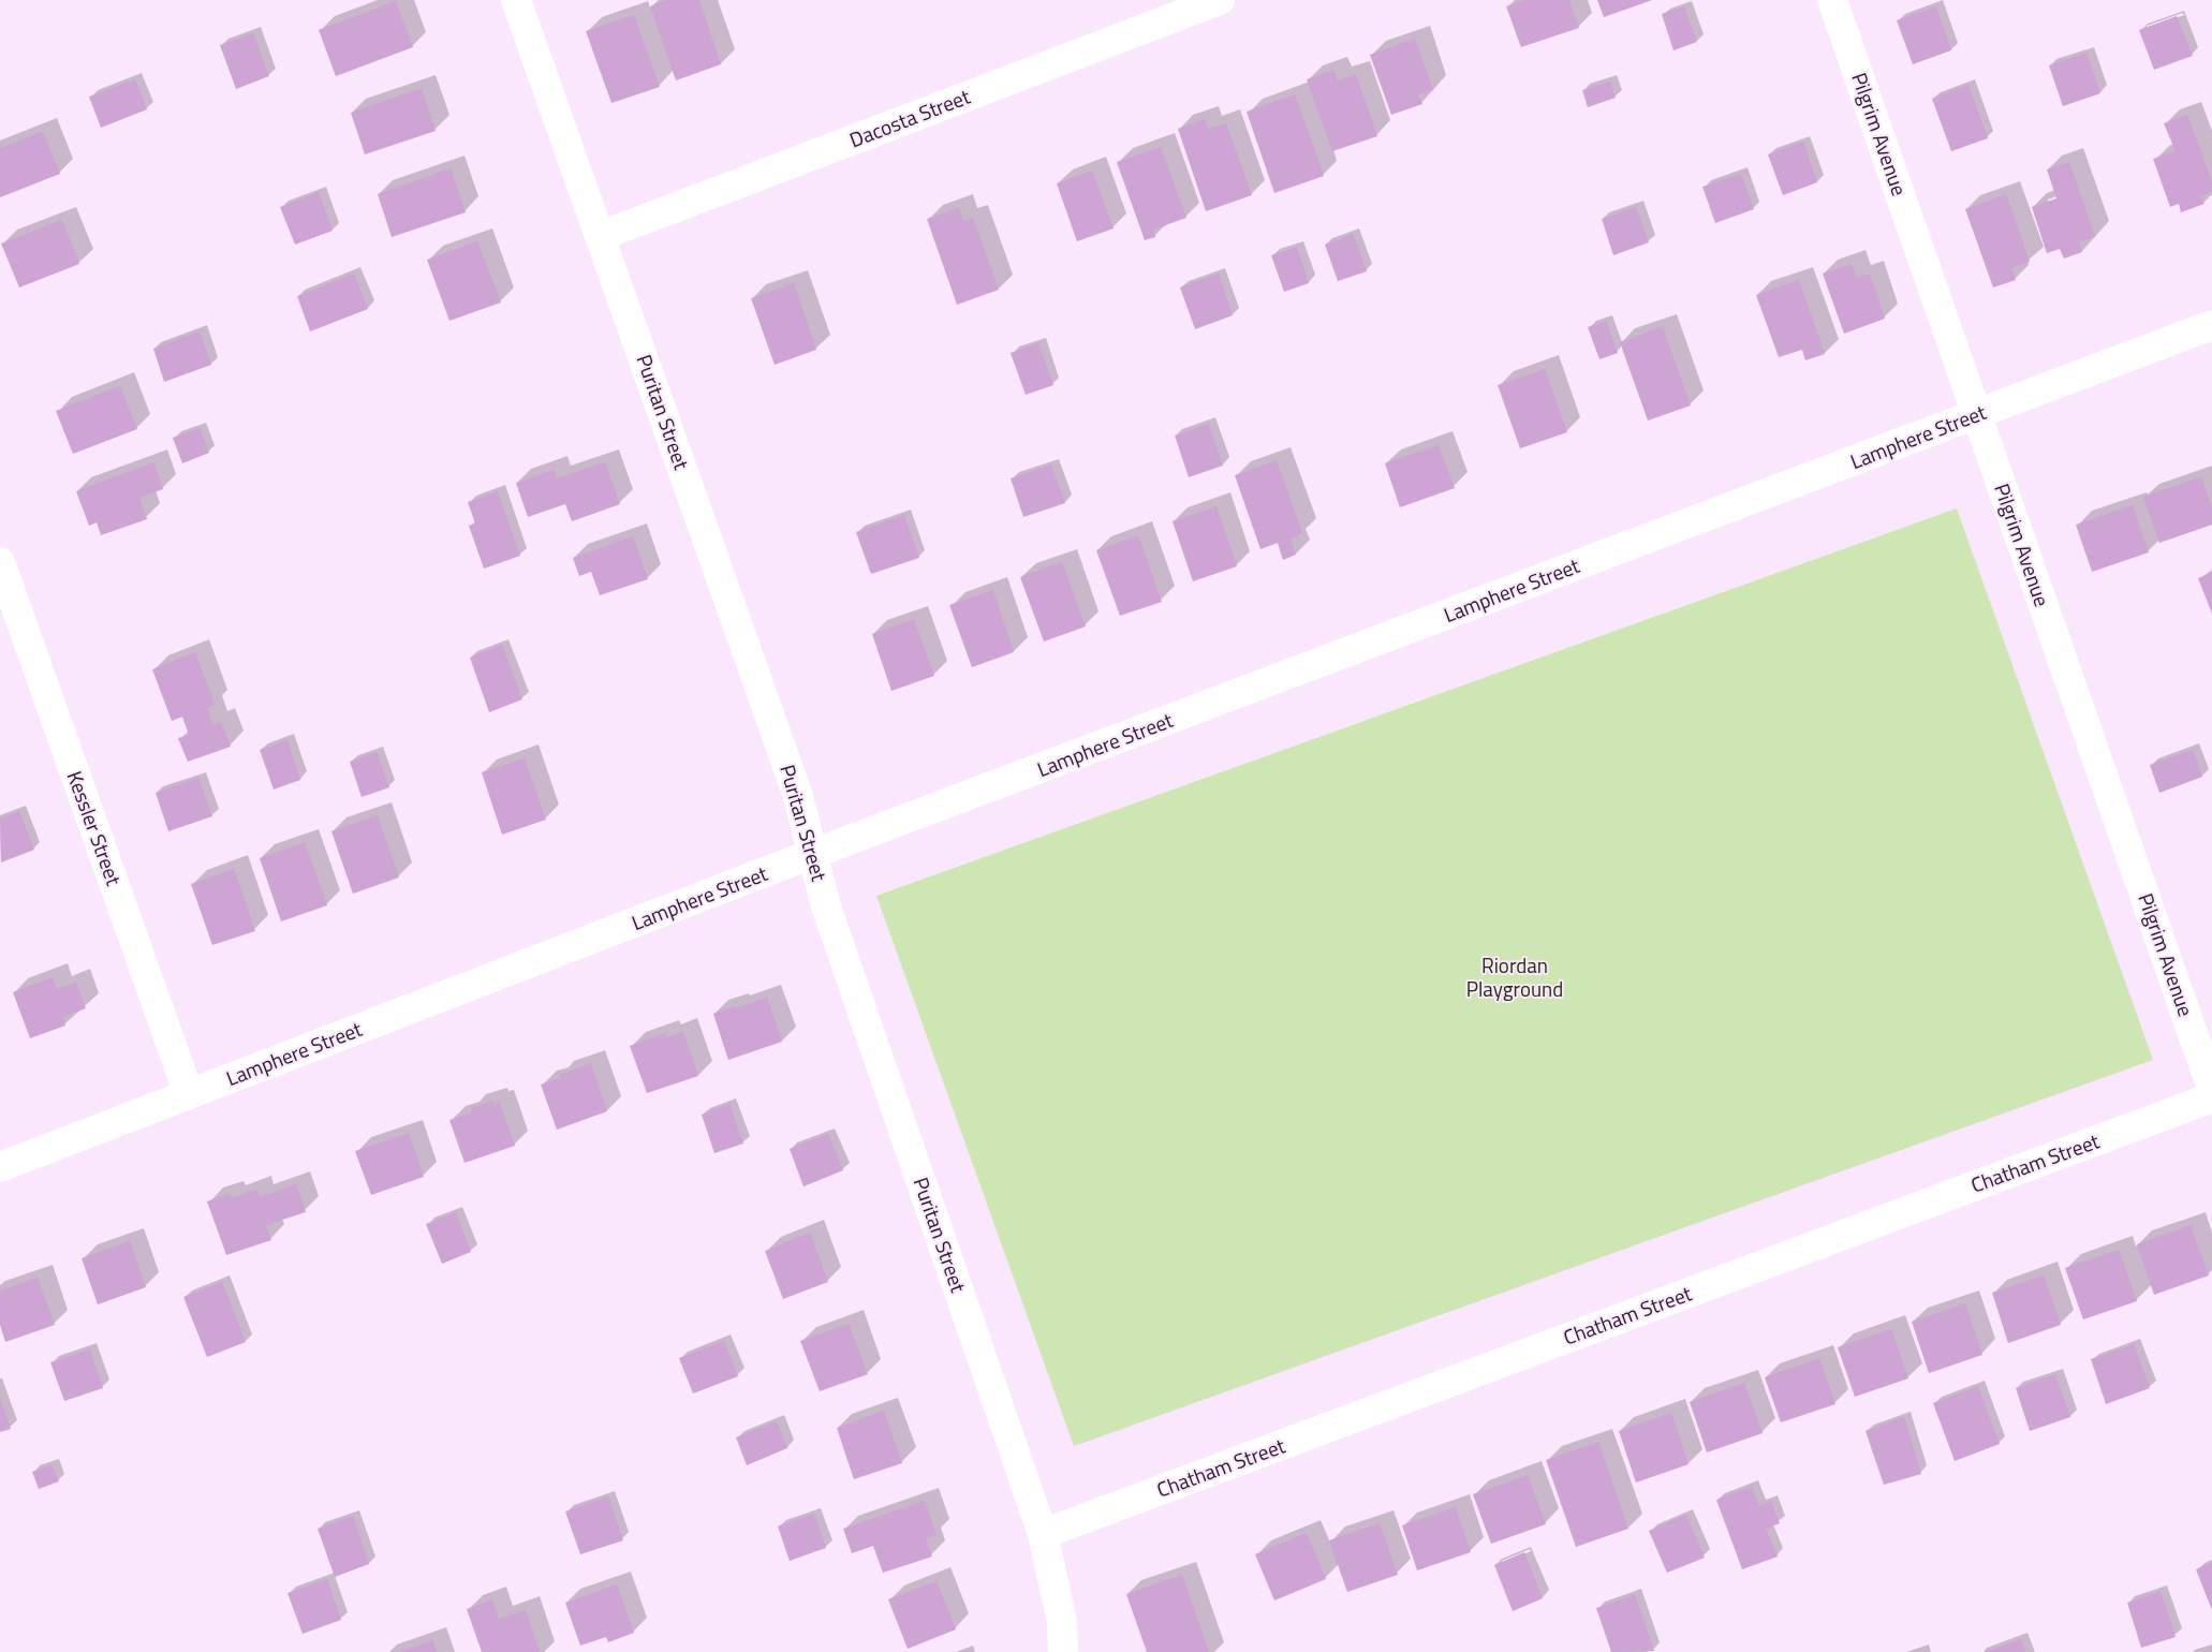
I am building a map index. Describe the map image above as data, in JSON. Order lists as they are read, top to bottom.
{
  "streets": {
    "street": [
      "Dacosta Street",
      "Pilgrim Avenue",
      "Puritan Street",
      "Lamphere Street",
      "Kessler Street",
      "Chatham Street"
    ]
  },
  "crossings": [
    ["Dacosta Street", "Puritan Street"],
    ["Pilgrim Avenue", "Lamphere Street"],
    ["Puritan Street", "Lamphere Street"],
    ["Puritan Street", "Chatham Street"],
    ["Lamphere Street", "Kessler Street"]
  ],
  "parks": ["Riordan Playground"]
}
